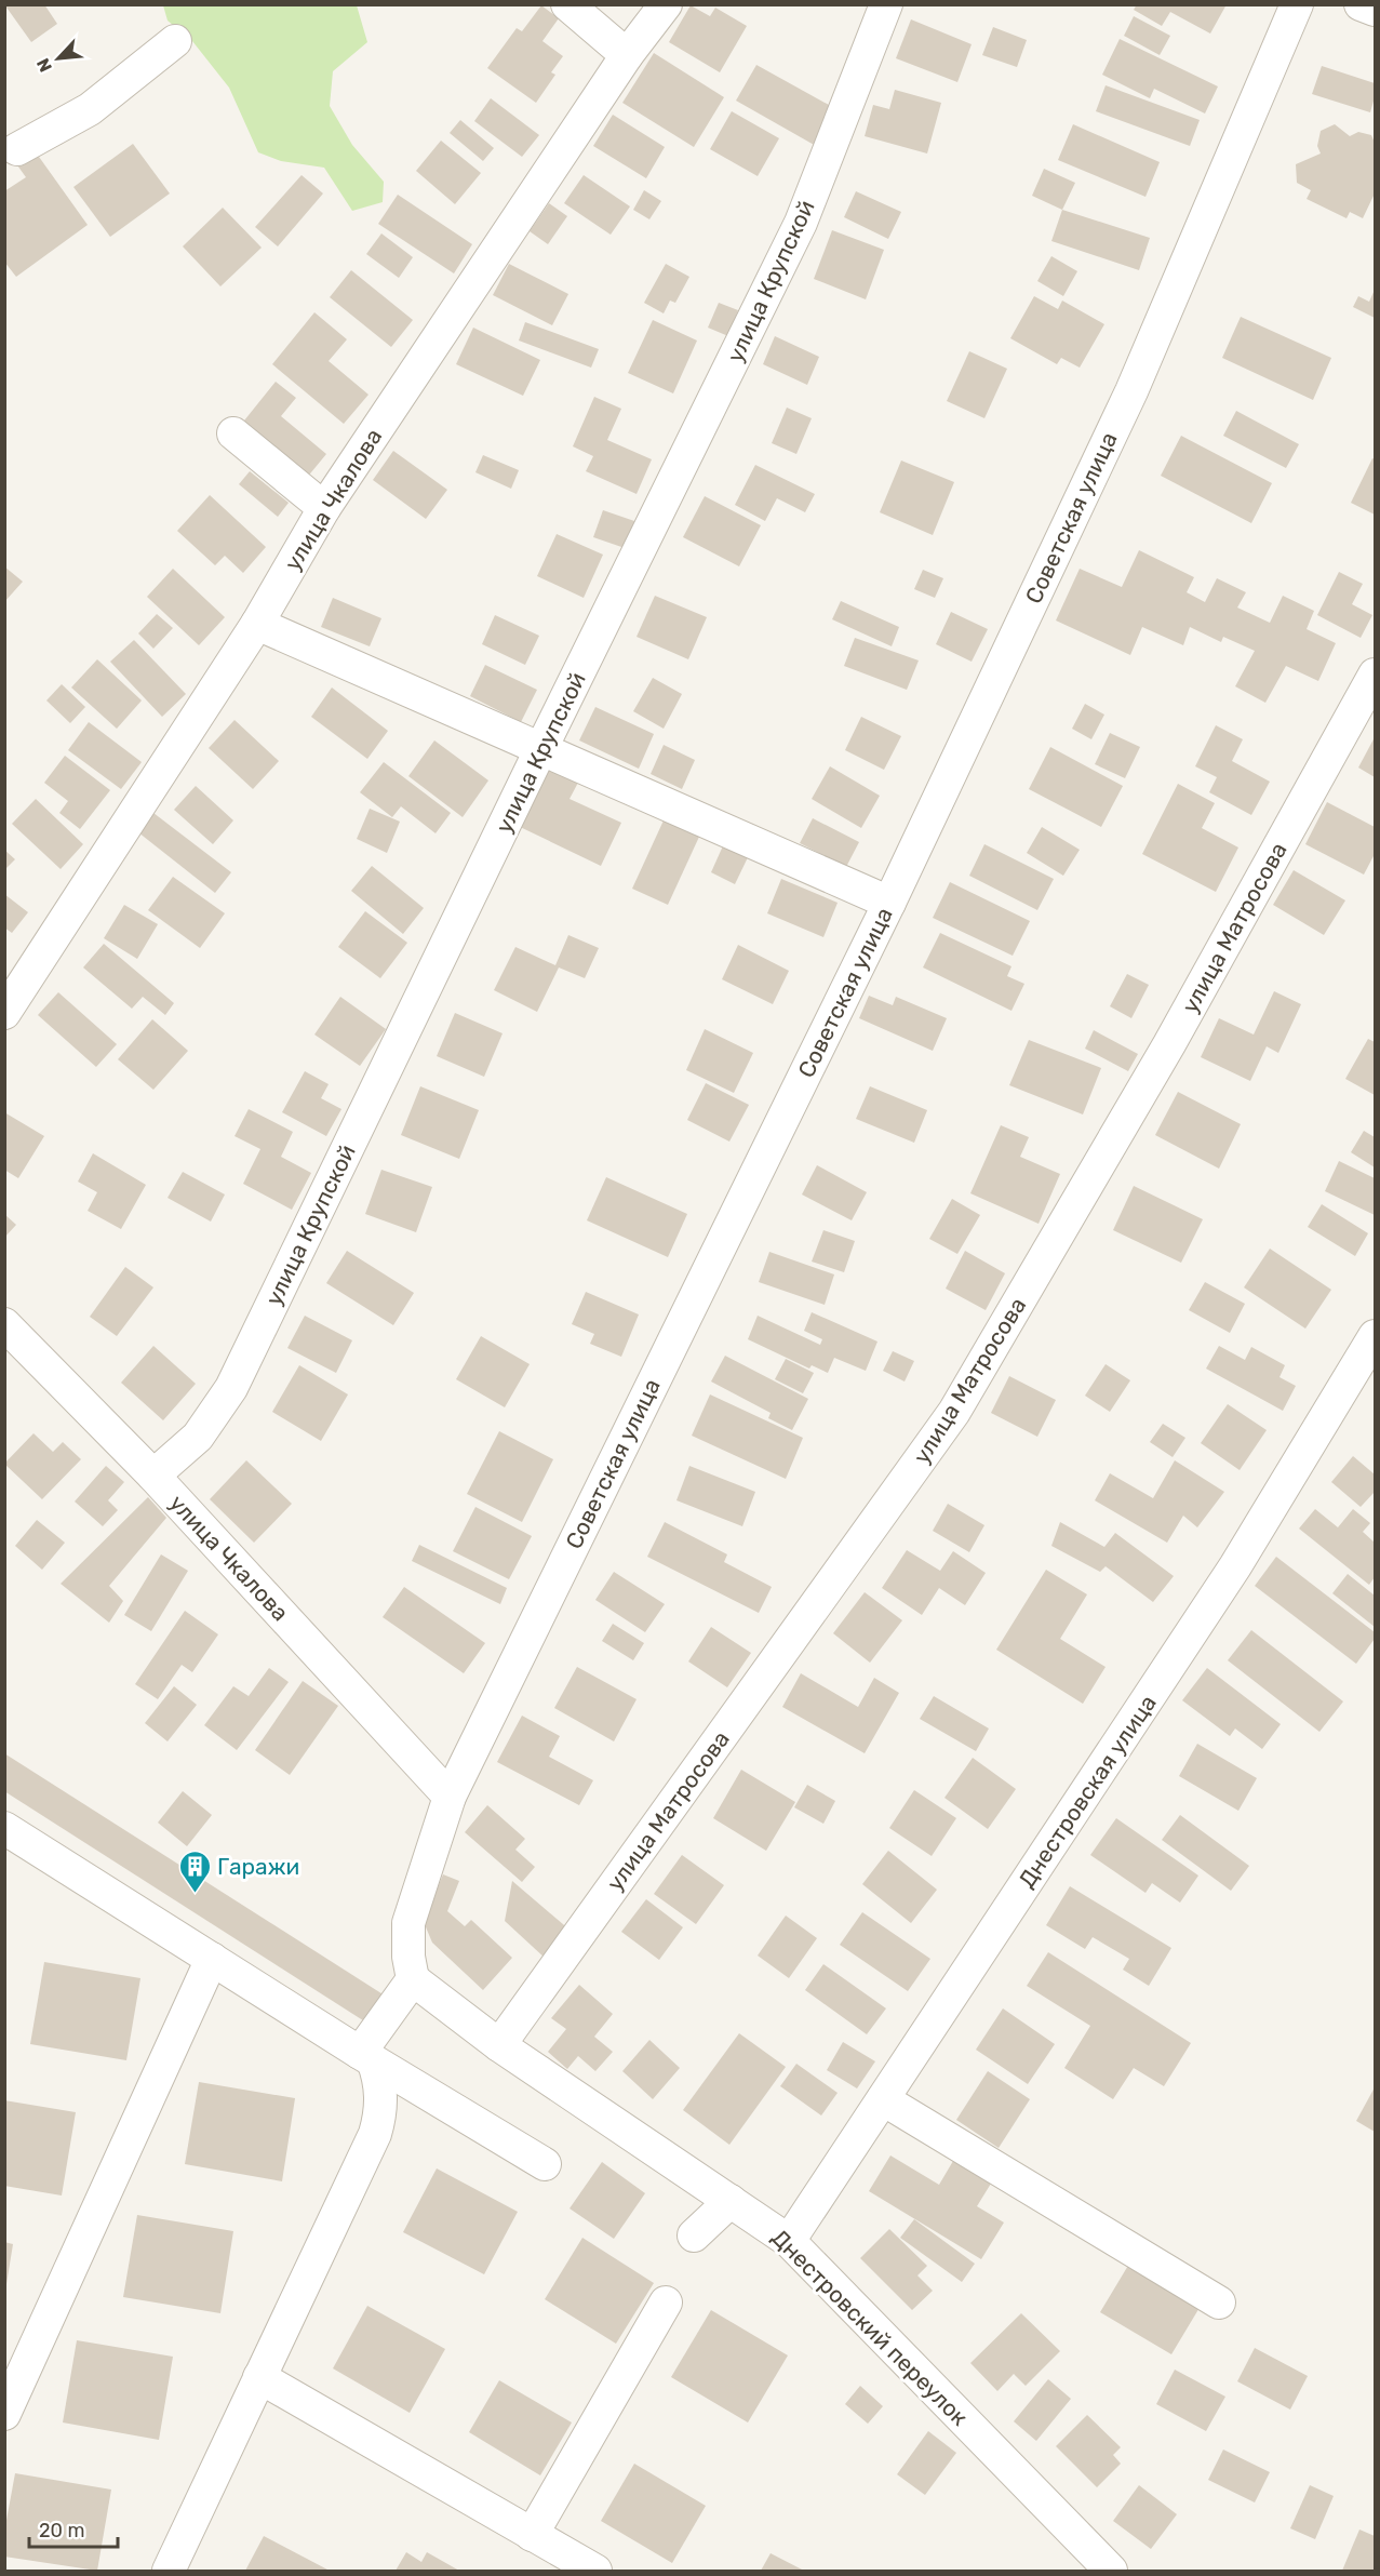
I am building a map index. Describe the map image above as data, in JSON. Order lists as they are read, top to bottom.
{
  "streets": {
    "street": [
      "улица Крупской",
      "улица Чкалова",
      "Советская улица",
      "улица Матросова",
      "Днестровская улица",
      "Днестровский переулок"
    ]
  },
  "crossings": [
    ["улица Крупской", "улица Чкалова"],
    ["улица Чкалова", "Советская улица"],
    ["Советская улица", "Днестровский переулок"],
    ["улица Матросова", "Днестровский переулок"],
    ["Днестровская улица", "Днестровский переулок"]
  ],
  "places": {
    "building": ["Гаражи"]
  },
  "scale_bar": "20 m",
  "north": "bottom left"
}
